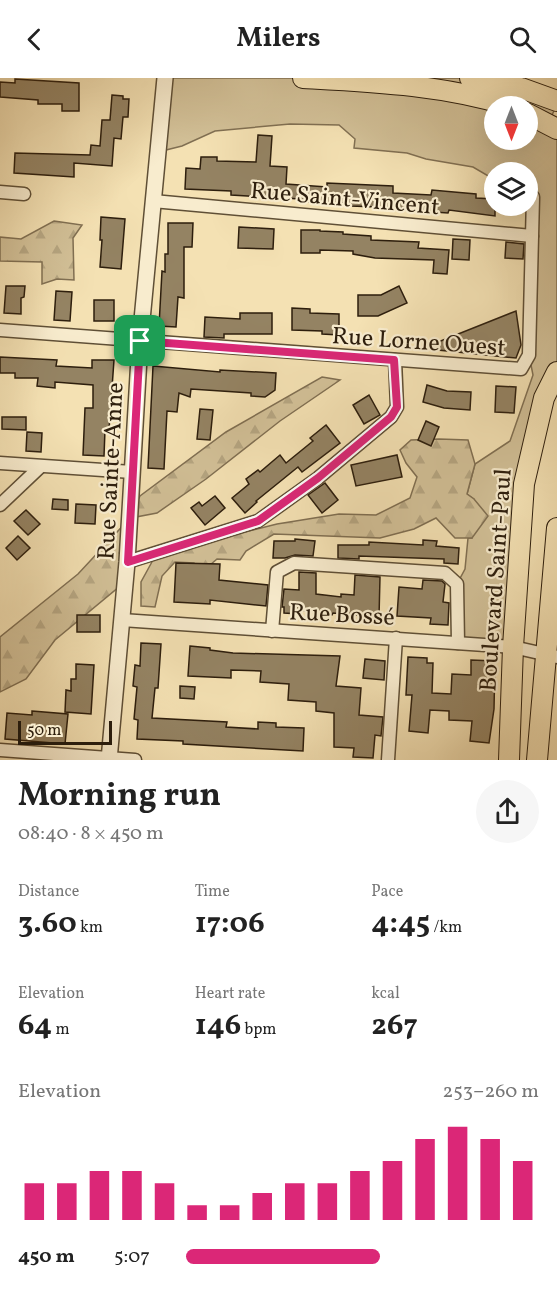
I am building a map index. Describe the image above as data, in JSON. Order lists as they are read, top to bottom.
{
  "streets": {
    "main road": ["Boulevard Saint-Paul"],
    "street": [
      "Rue Saint-Vincent",
      "Rue Lorne Ouest",
      "Rue Sainte-Anne",
      "Rue Bossé"
    ]
  },
  "crossings": [
    ["Rue Saint-Vincent", "Rue Lorne Ouest"],
    ["Rue Saint-Vincent", "Rue Sainte-Anne"],
    ["Rue Lorne Ouest", "Rue Sainte-Anne"],
    ["Rue Sainte-Anne", "Rue Bossé"],
    ["Boulevard Saint-Paul", "Rue Bossé"]
  ],
  "scale_bar": "50 m",
  "north": "bottom",
  "page": {
    "header": "Milers",
    "scale": "50 m",
    "heading": ["Morning run", "08:40 · 8 × 450 m"],
    "stats": [
      ["Distance", "3.60 km"],
      ["Time", "17:06"],
      ["Pace", "4:45 /km"],
      ["Elevation", "64 m"],
      ["Heart rate", "146 bpm"],
      ["kcal", "267"]
    ],
    "chart": ["Elevation", "253–260 m"],
    "list": [
      {
        "name": "450 m",
        "note": "5:07"
      }
    ]
  }
}
